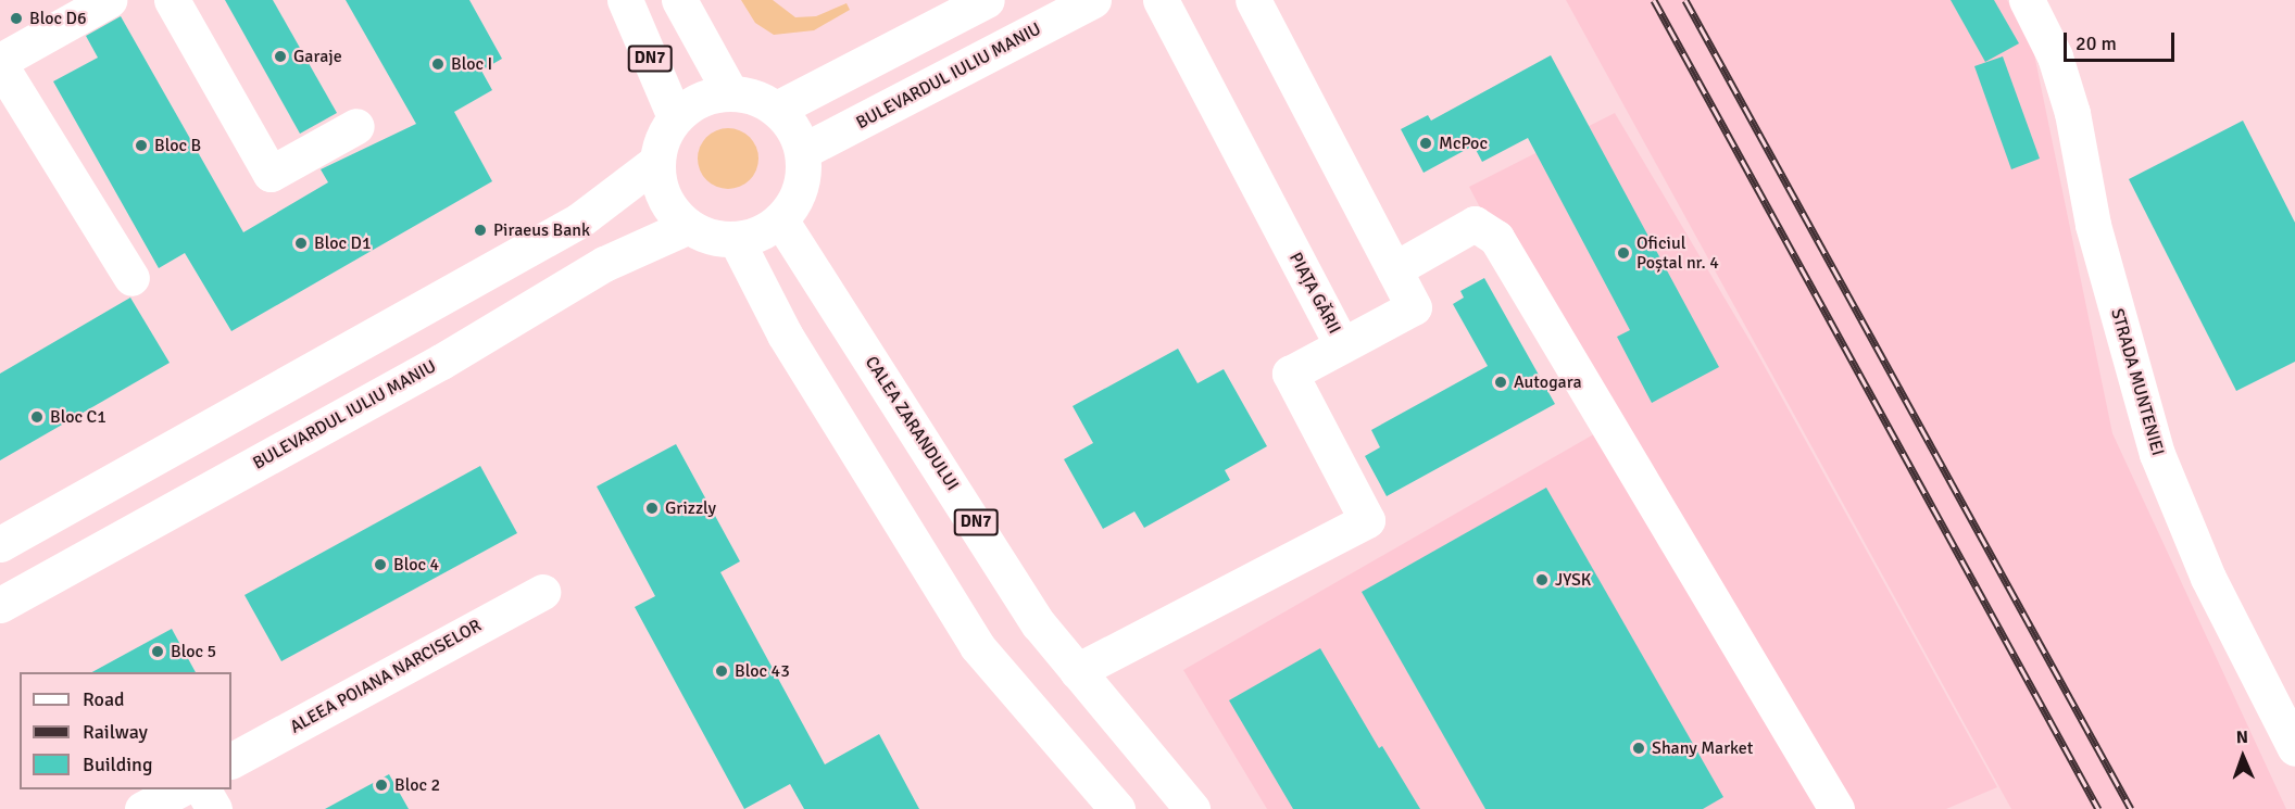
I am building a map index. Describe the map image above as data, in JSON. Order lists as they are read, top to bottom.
{
  "streets": {
    "main road": [
      "DN7",
      "BULEVARDUL IULIU MANIU",
      "PIAȚA GĂRII",
      "STRADA MUNTENIEI",
      "CALEA ZARANDULUI",
      "ALEEA POIANA NARCISELOR"
    ]
  },
  "crossings": [
    ["DN7", "BULEVARDUL IULIU MANIU"],
    ["DN7", "CALEA ZARANDULUI"],
    ["BULEVARDUL IULIU MANIU", "CALEA ZARANDULUI"]
  ],
  "places": [
    "Bloc D6",
    "Garaje",
    "Bloc I",
    "McPoc",
    "Bloc B",
    "Piraeus Bank",
    "Bloc D1",
    "Oficiul Poștal nr. 4",
    "Autogara",
    "Bloc C1",
    "Grizzly",
    "Bloc 4",
    "JYSK",
    "Bloc 5",
    "Bloc 43",
    "Shany Market",
    "Bloc 2"
  ],
  "legend": ["Road", "Railway", "Building"],
  "scale_bar": "20 m",
  "north": "top"
}
